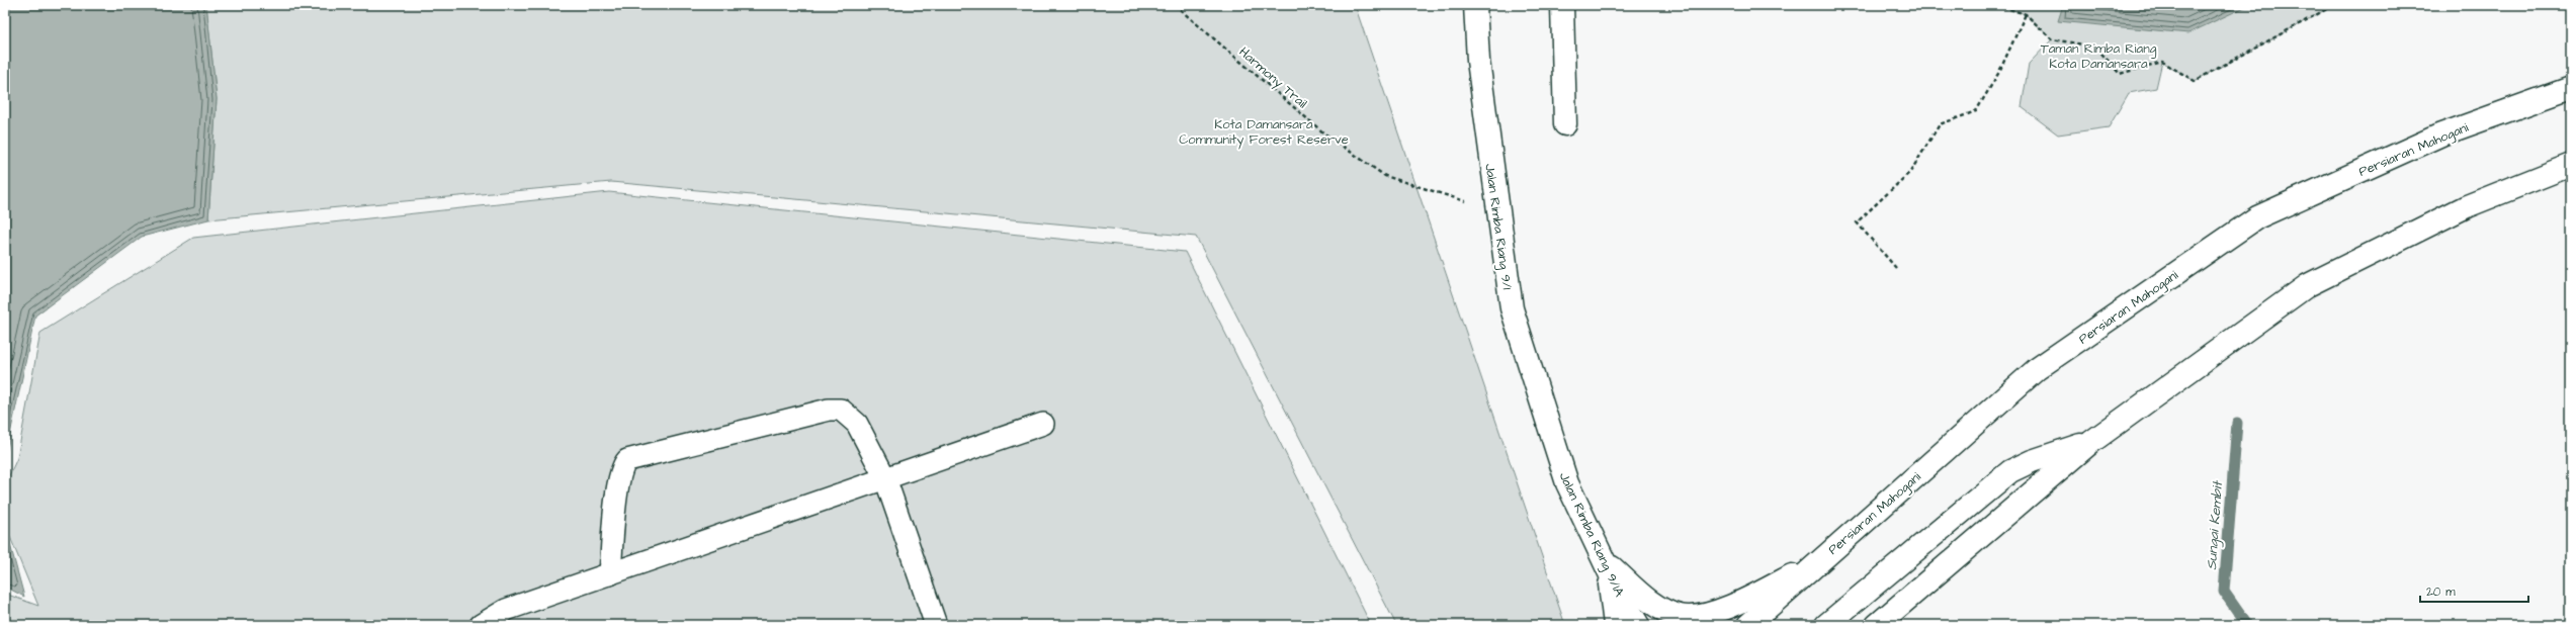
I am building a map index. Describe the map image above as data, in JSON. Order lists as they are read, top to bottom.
{
  "streets": {
    "main road": ["Persiaran Mahogani", "Jalan Rimba Riang 9/1", "Jalan Rimba Riang 9/1A"],
    "path": ["Harmony Trail"]
  },
  "crossings": [
    ["Harmony Trail", "Jalan Rimba Riang 9/1"],
    ["Jalan Rimba Riang 9/1", "Jalan Rimba Riang 9/1A"]
  ],
  "water": ["Sungai Kembit"],
  "parks": ["Taman Rimba Riang Kota Damansara", "Kota Damansara Community Forest Reserve"],
  "scale_bar": "20 m"
}
